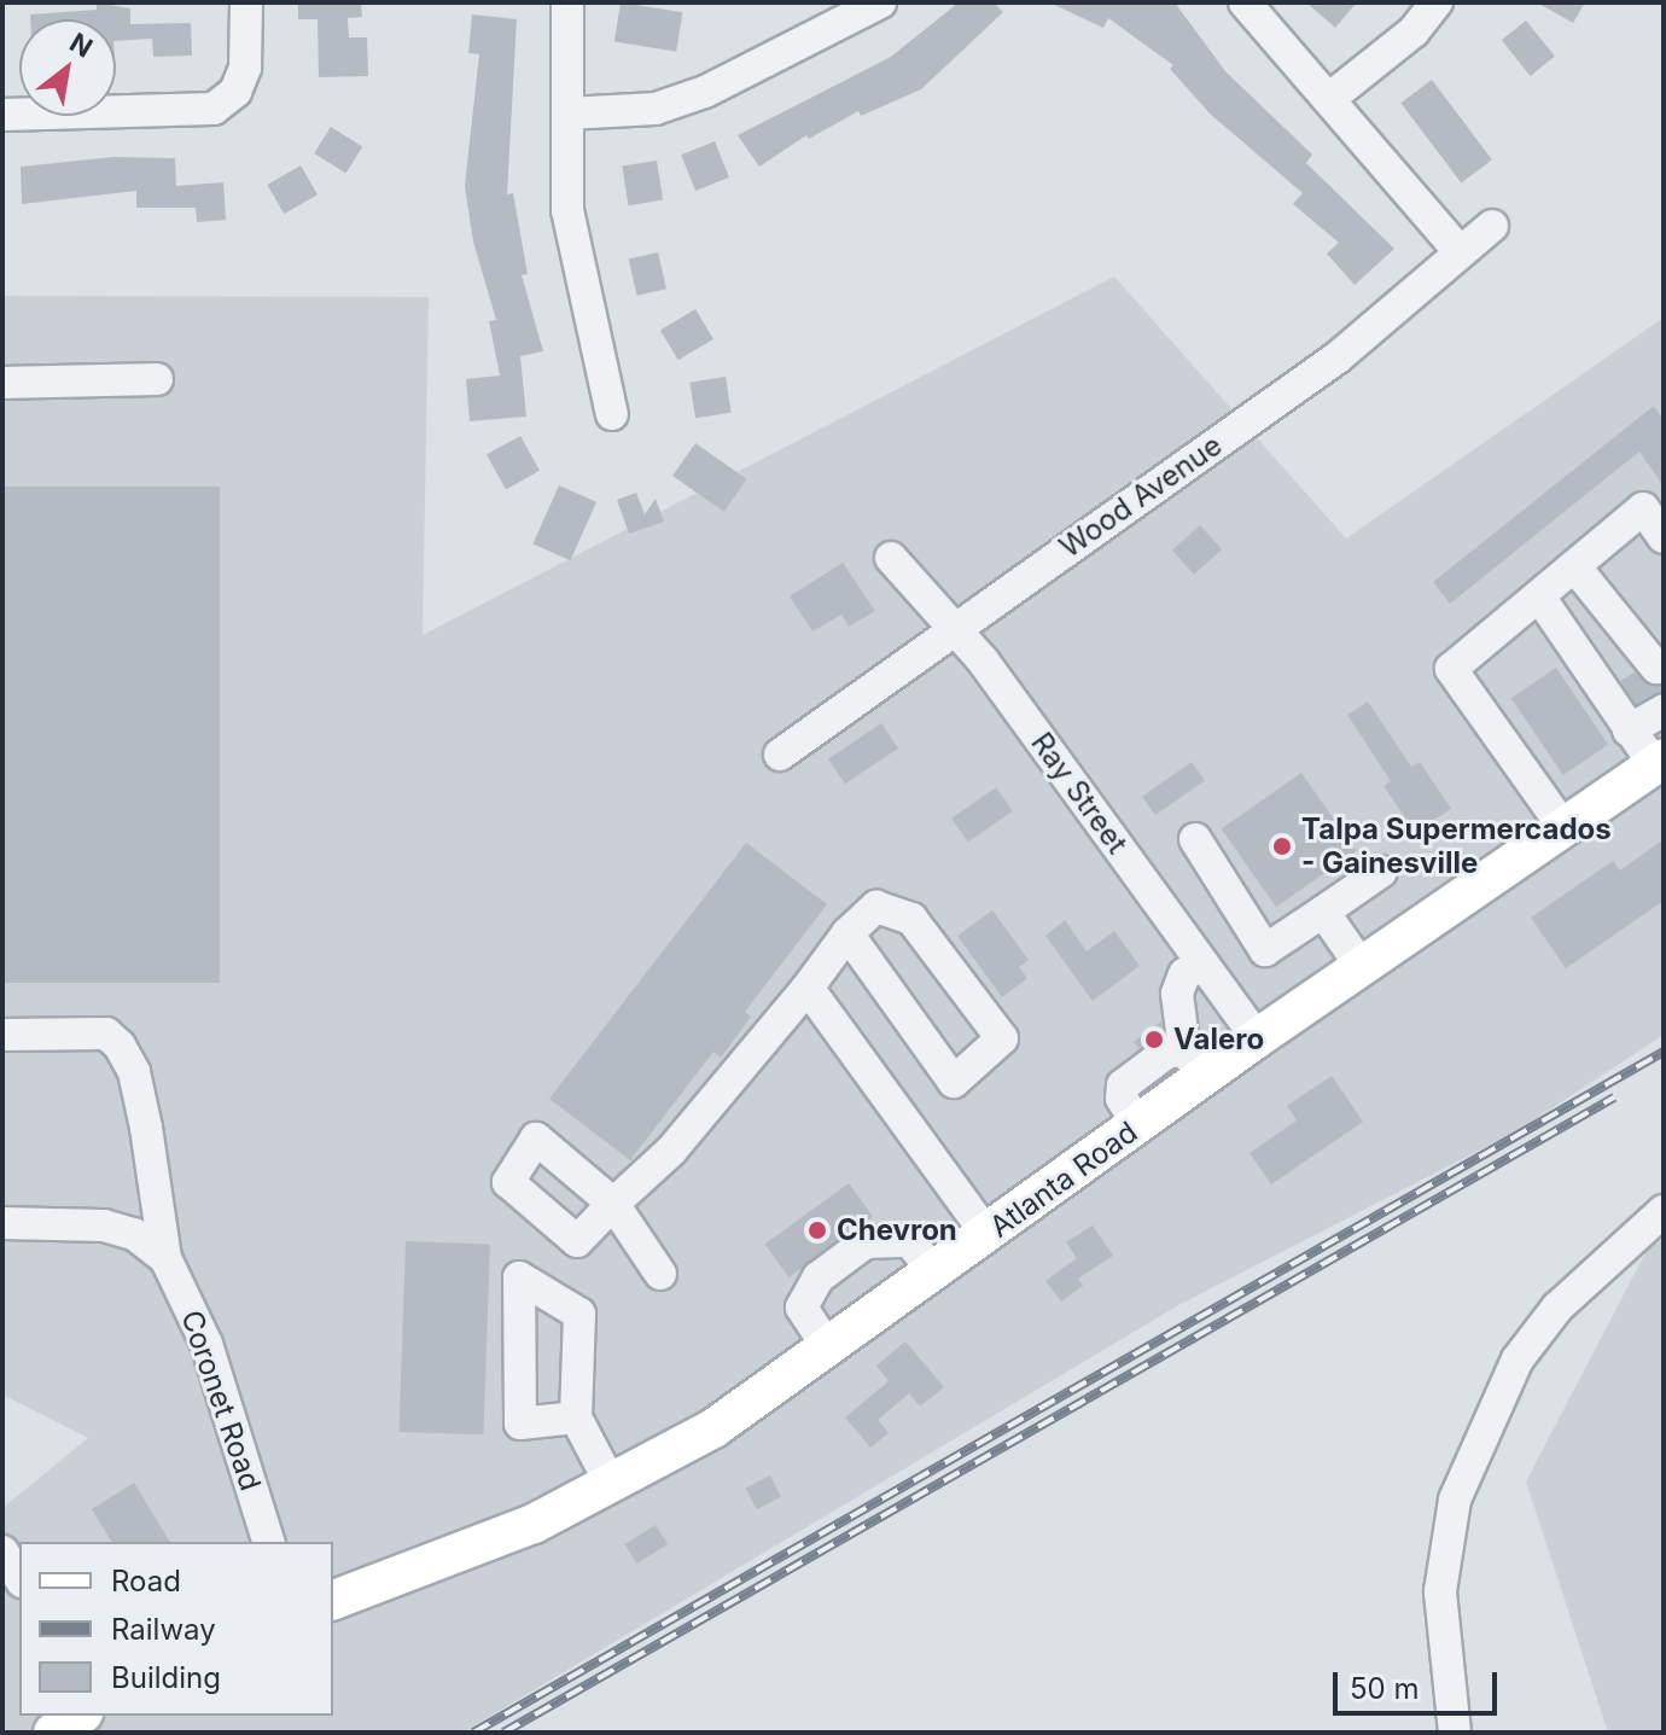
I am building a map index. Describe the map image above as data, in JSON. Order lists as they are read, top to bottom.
{
  "streets": {
    "main road": ["Atlanta Road"],
    "street": ["Wood Avenue", "Ray Street", "Coronet Road"]
  },
  "crossings": [
    ["Wood Avenue", "Ray Street"],
    ["Ray Street", "Atlanta Road"]
  ],
  "places": ["Talpa Supermercados - Gainesville", "Valero", "Chevron"],
  "legend": ["Road", "Railway", "Building"],
  "scale_bar": "50 m",
  "north": "top right"
}
